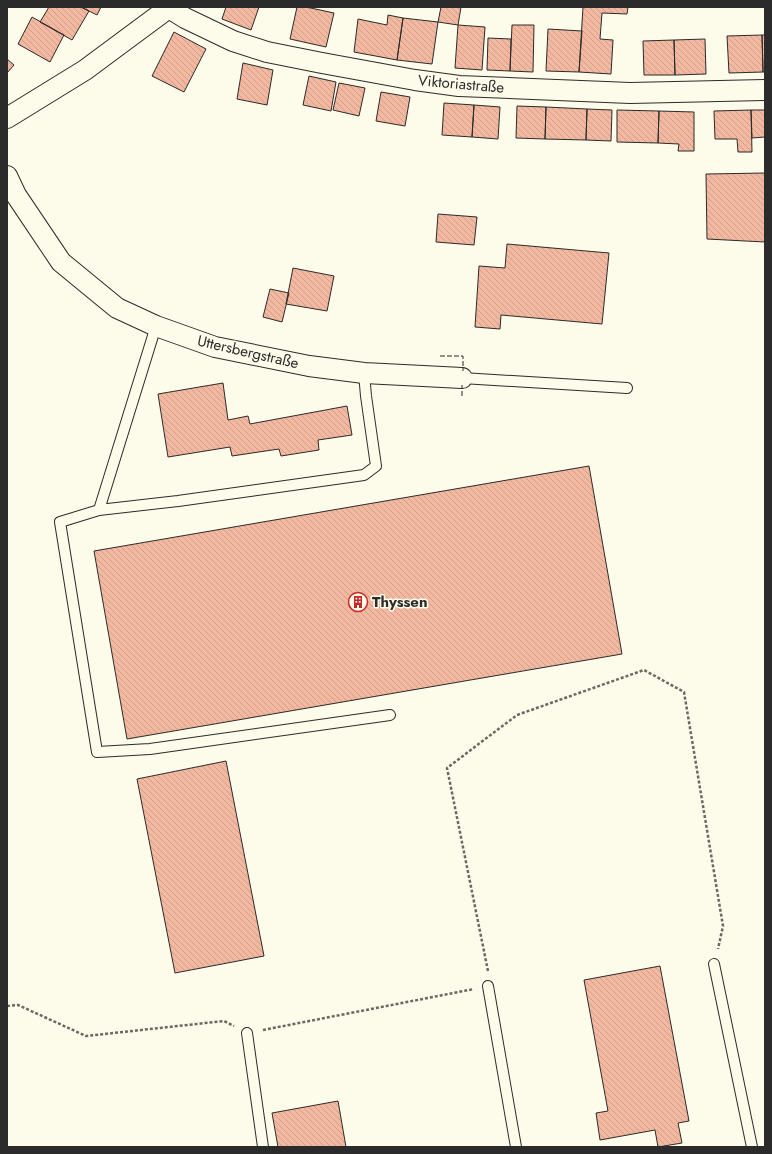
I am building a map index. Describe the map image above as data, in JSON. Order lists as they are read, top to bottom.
{
  "streets": {
    "street": ["Viktoriastraße", "Uttersbergstraße"]
  },
  "places": {
    "building": ["Thyssen"]
  }
}
